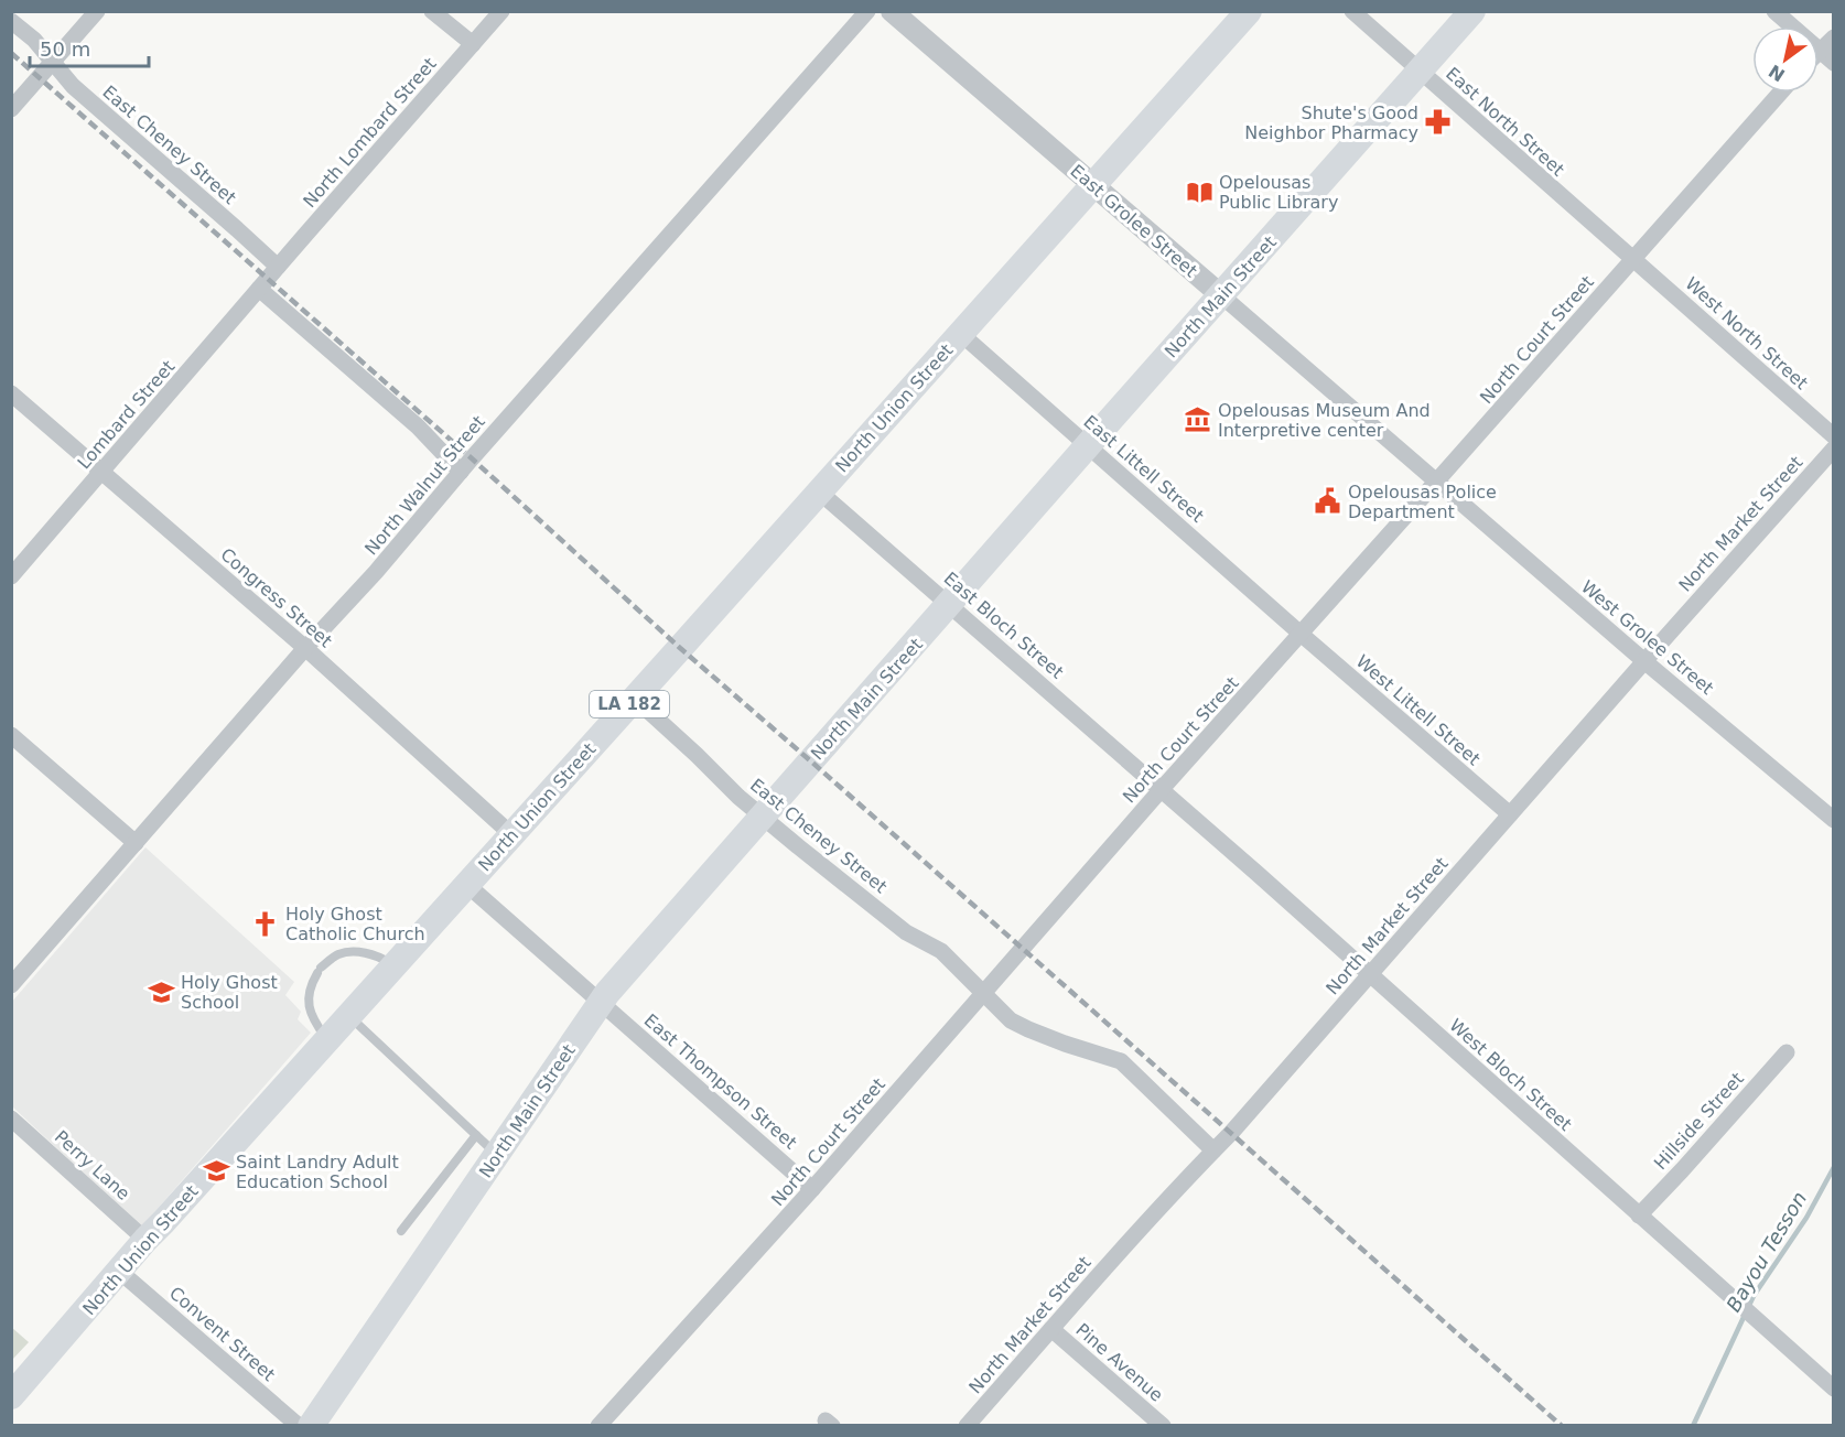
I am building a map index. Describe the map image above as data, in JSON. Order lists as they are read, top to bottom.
{
  "streets": {
    "main road": ["North Main Street", "North Union Street", "LA 182"],
    "street": [
      "East North Street",
      "North Lombard Street",
      "East Cheney Street",
      "East Grolee Street",
      "West North Street",
      "North Court Street",
      "Lombard Street",
      "East Littell Street",
      "North Walnut Street",
      "North Market Street",
      "Congress Street",
      "East Bloch Street",
      "West Grolee Street",
      "West Littell Street",
      "West Bloch Street",
      "East Thompson Street",
      "Hillside Street",
      "Perry Lane",
      "Convent Street",
      "Pine Avenue"
    ]
  },
  "crossings": [
    ["East North Street", "North Main Street"],
    ["East North Street", "West North Street"],
    ["East North Street", "North Court Street"],
    ["North Lombard Street", "East Cheney Street"],
    ["North Lombard Street", "Lombard Street"],
    ["East Cheney Street", "North Main Street"],
    ["East Cheney Street", "North Court Street"],
    ["East Cheney Street", "North Union Street"],
    ["East Cheney Street", "Lombard Street"],
    ["East Cheney Street", "North Walnut Street"],
    ["East Cheney Street", "North Market Street"],
    ["East Grolee Street", "North Main Street"],
    ["East Grolee Street", "North Court Street"],
    ["East Grolee Street", "North Union Street"],
    ["East Grolee Street", "West Grolee Street"],
    ["North Main Street", "East Littell Street"],
    ["North Main Street", "East Bloch Street"],
    ["North Main Street", "East Thompson Street"],
    ["West North Street", "North Court Street"],
    ["North Court Street", "East Littell Street"],
    ["North Court Street", "East Bloch Street"],
    ["North Court Street", "West Grolee Street"],
    ["North Court Street", "West Littell Street"],
    ["North Court Street", "West Bloch Street"],
    ["North Court Street", "East Thompson Street"],
    ["North Union Street", "East Littell Street"],
    ["North Union Street", "Congress Street"],
    ["North Union Street", "East Bloch Street"],
    ["North Union Street", "East Thompson Street"],
    ["North Union Street", "Perry Lane"],
    ["North Union Street", "Convent Street"],
    ["Lombard Street", "Congress Street"],
    ["East Littell Street", "West Littell Street"],
    ["North Walnut Street", "Congress Street"],
    ["North Market Street", "West Grolee Street"],
    ["North Market Street", "West Littell Street"],
    ["North Market Street", "West Bloch Street"],
    ["North Market Street", "Pine Avenue"],
    ["East Bloch Street", "West Bloch Street"],
    ["West Bloch Street", "Hillside Street"]
  ],
  "water": ["Bayou Tesson"],
  "places": {
    "pharmacy": ["Shute's Good Neighbor Pharmacy"],
    "library": ["Opelousas Public Library"],
    "museum": ["Opelousas Museum And Interpretive center"],
    "public building": ["Opelousas Police Department"],
    "church": ["Holy Ghost Catholic Church"],
    "school or university": ["Holy Ghost School", "Saint Landry Adult Education School"]
  },
  "scale_bar": "50 m",
  "north": "bottom left"
}
